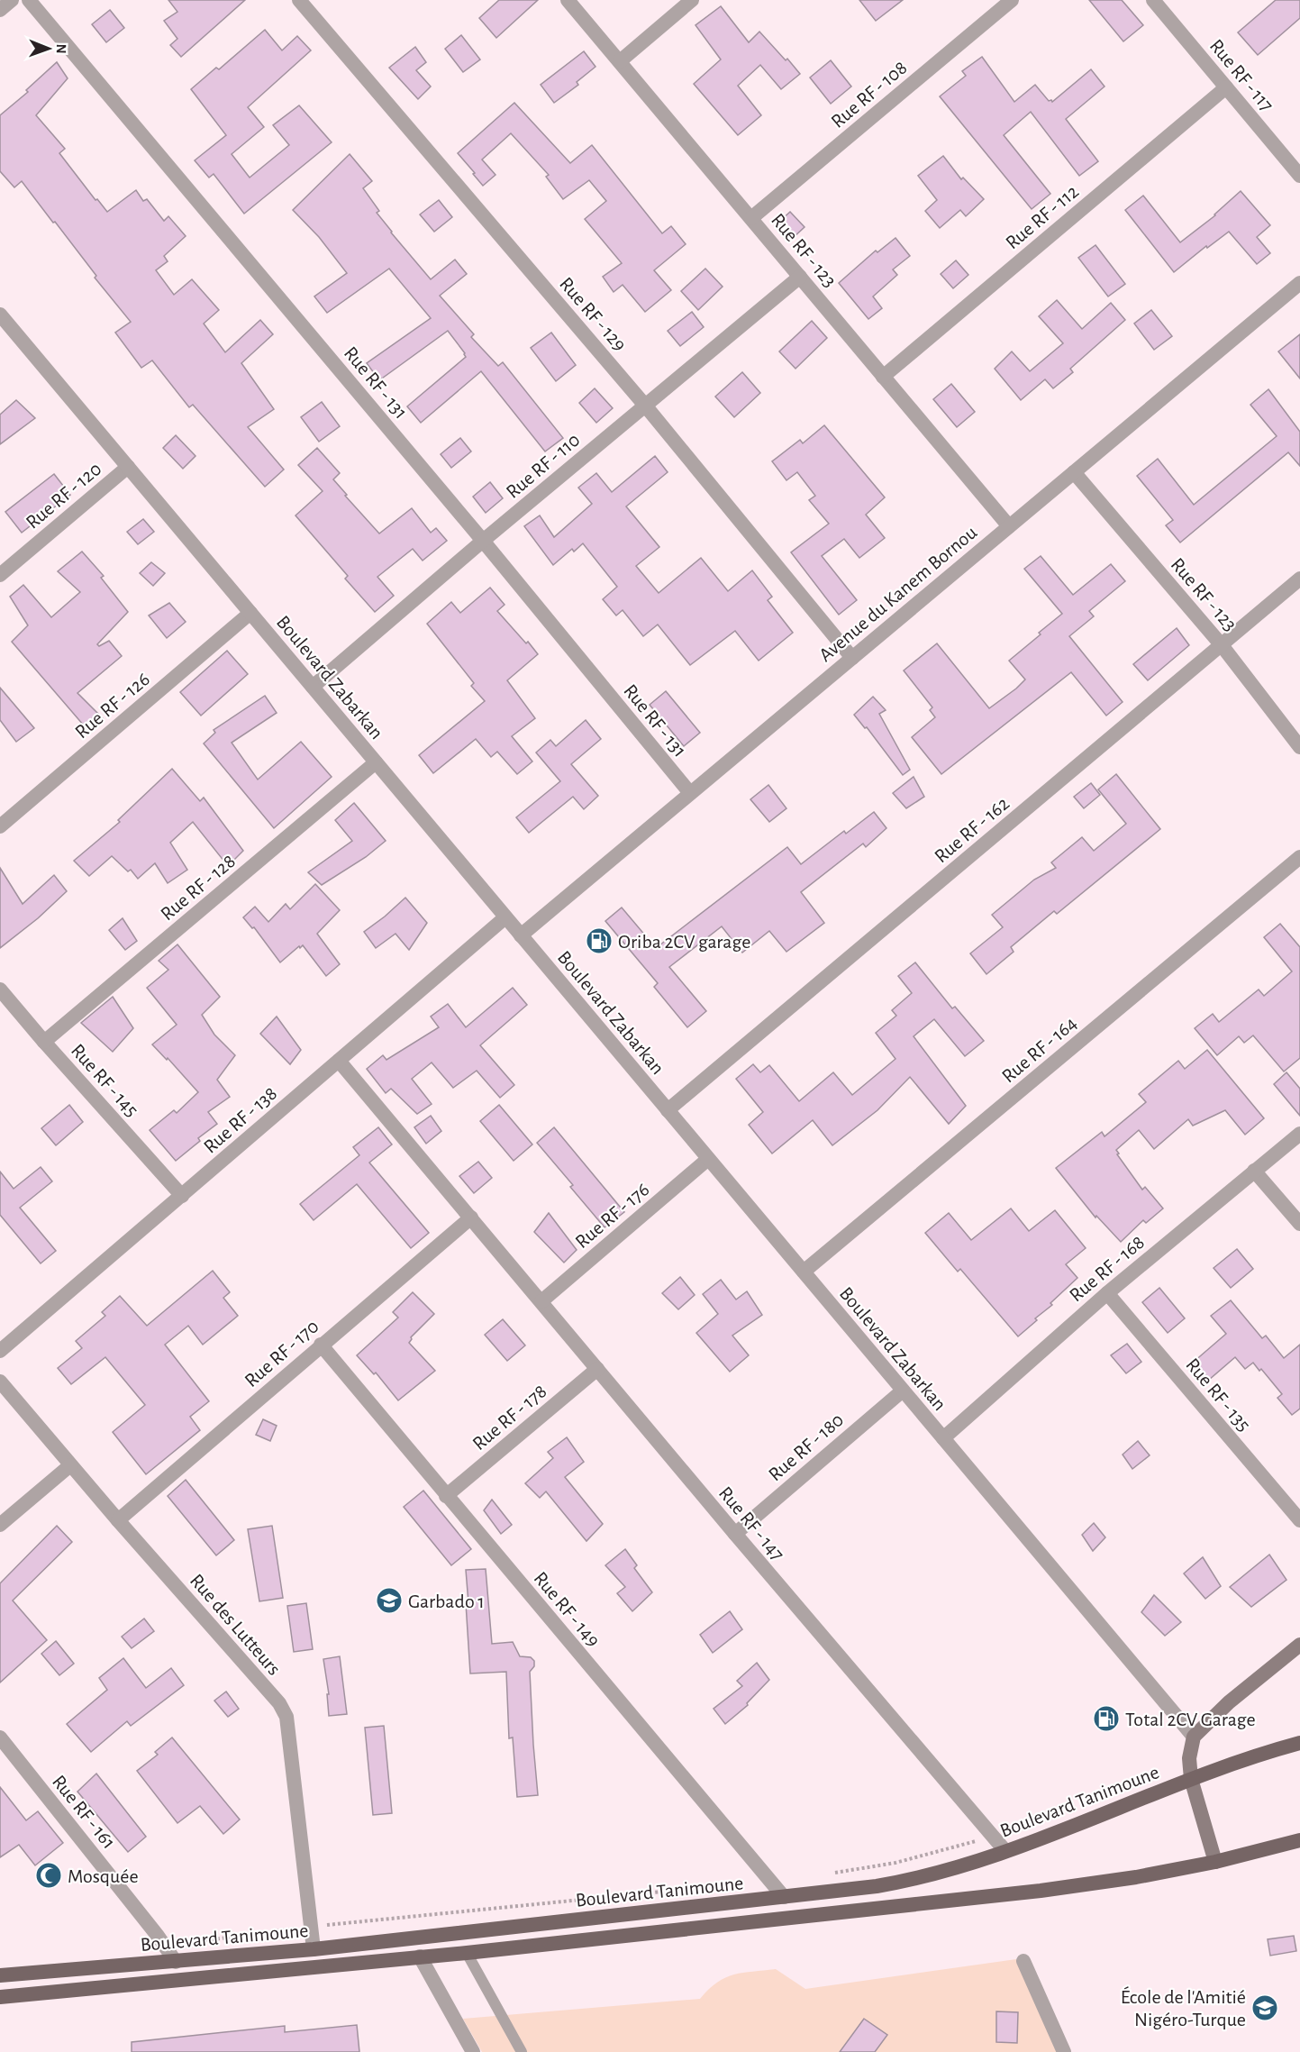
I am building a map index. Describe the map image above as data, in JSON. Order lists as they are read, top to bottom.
{
  "streets": {
    "main road": ["Boulevard Tanimoune"],
    "street": [
      "Rue RF - 117",
      "Rue RF - 108",
      "Rue RF - 112",
      "Rue RF - 123",
      "Rue RF - 129",
      "Rue RF - 131",
      "Rue RF - 110",
      "Rue RF - 120",
      "Avenue du Kanem Bornou",
      "Boulevard Zabarkan",
      "Rue RF - 126",
      "Rue RF - 162",
      "Rue RF - 128",
      "Rue RF - 164",
      "Rue RF - 145",
      "Rue RF - 138",
      "Rue RF - 176",
      "Rue RF - 168",
      "Rue RF - 170",
      "Rue RF - 135",
      "Rue RF - 178",
      "Rue RF - 180",
      "Rue RF - 147",
      "Rue RF - 149",
      "Rue des Lutteurs",
      "Rue RF - 161"
    ]
  },
  "crossings": [
    ["Rue RF - 117", "Rue RF - 112"],
    ["Rue RF - 108", "Rue RF - 123"],
    ["Rue RF - 112", "Rue RF - 123"],
    ["Rue RF - 123", "Rue RF - 110"],
    ["Rue RF - 123", "Avenue du Kanem Bornou"],
    ["Rue RF - 123", "Rue RF - 162"],
    ["Rue RF - 129", "Rue RF - 110"],
    ["Rue RF - 129", "Avenue du Kanem Bornou"],
    ["Rue RF - 131", "Rue RF - 110"],
    ["Rue RF - 131", "Avenue du Kanem Bornou"],
    ["Rue RF - 110", "Boulevard Zabarkan"],
    ["Rue RF - 120", "Boulevard Zabarkan"],
    ["Avenue du Kanem Bornou", "Boulevard Zabarkan"],
    ["Boulevard Zabarkan", "Rue RF - 126"],
    ["Boulevard Zabarkan", "Rue RF - 162"],
    ["Boulevard Zabarkan", "Rue RF - 128"],
    ["Boulevard Zabarkan", "Rue RF - 164"],
    ["Boulevard Zabarkan", "Rue RF - 138"],
    ["Boulevard Zabarkan", "Rue RF - 176"],
    ["Boulevard Zabarkan", "Rue RF - 168"],
    ["Boulevard Zabarkan", "Rue RF - 180"],
    ["Rue RF - 128", "Rue RF - 145"],
    ["Rue RF - 145", "Rue RF - 138"],
    ["Rue RF - 138", "Rue RF - 147"],
    ["Rue RF - 176", "Rue RF - 147"],
    ["Rue RF - 168", "Rue RF - 135"],
    ["Rue RF - 170", "Rue RF - 147"],
    ["Rue RF - 170", "Rue RF - 149"],
    ["Rue RF - 170", "Rue des Lutteurs"],
    ["Rue RF - 178", "Rue RF - 147"],
    ["Rue RF - 178", "Rue RF - 149"],
    ["Rue RF - 180", "Rue RF - 147"],
    ["Rue RF - 147", "Boulevard Tanimoune"],
    ["Rue RF - 149", "Boulevard Tanimoune"],
    ["Rue des Lutteurs", "Boulevard Tanimoune"],
    ["Boulevard Tanimoune", "Rue RF - 161"]
  ],
  "places": {
    "fuel station": ["Oriba 2CV garage", "Total 2CV Garage"],
    "school or university": ["Garbado 1", "École de l'Amitié Nigéro-Turque"],
    "mosque": ["Mosquée"]
  },
  "north": "right"
}
